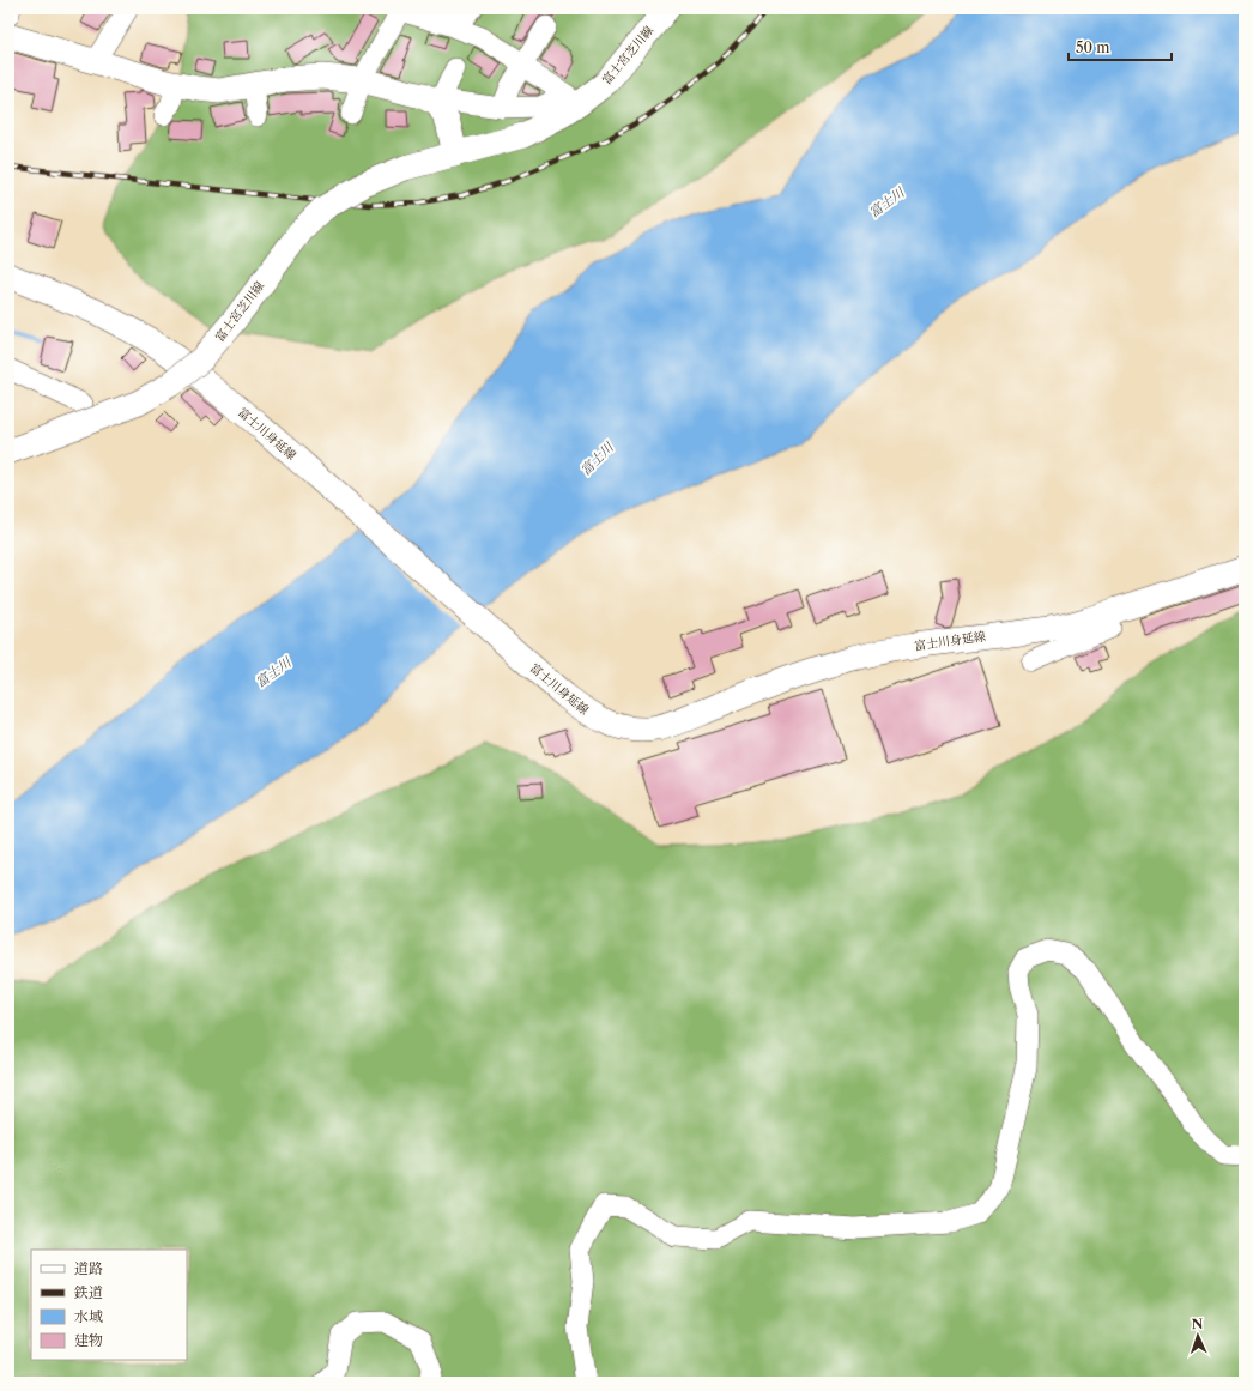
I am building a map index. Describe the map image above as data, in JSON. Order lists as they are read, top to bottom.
{
  "streets": {
    "main road": ["富士宮芝川線", "富士川身延線"]
  },
  "water": ["富士川"],
  "legend": [
    "道路",
    "鉄道",
    "水域",
    "建物"
  ],
  "scale_bar": "50 m",
  "north": "top"
}
